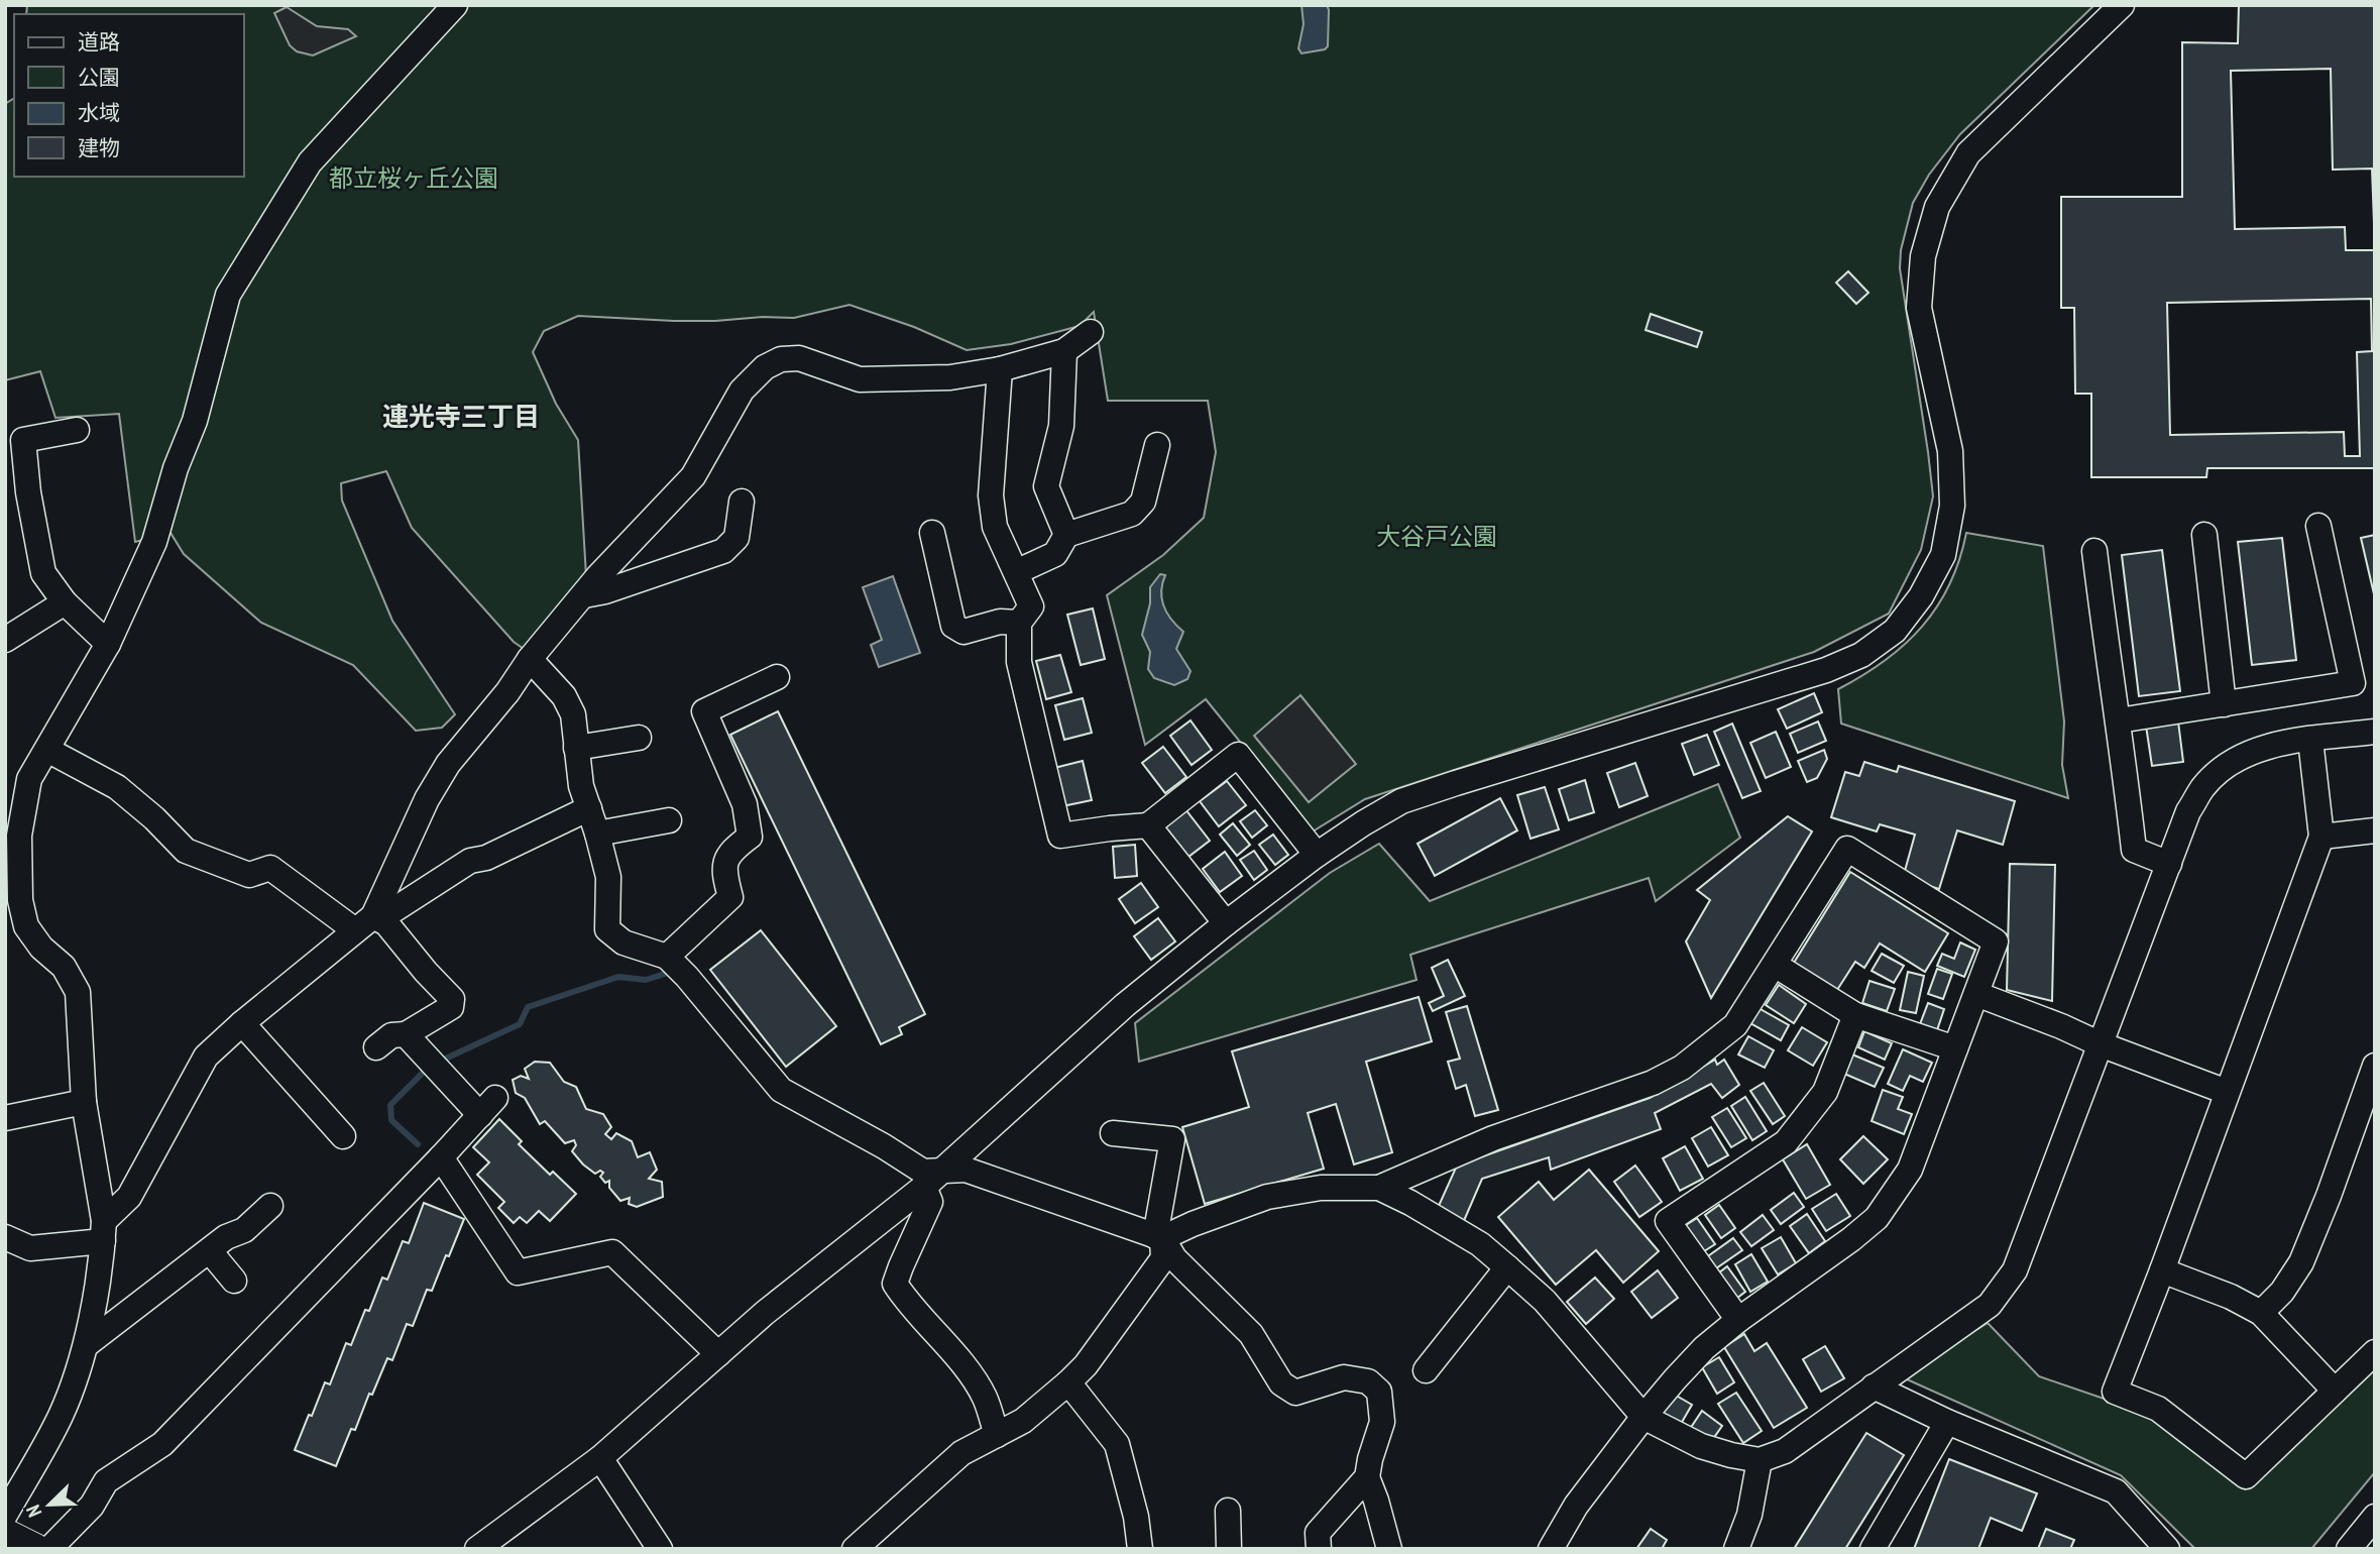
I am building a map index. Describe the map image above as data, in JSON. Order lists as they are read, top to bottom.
{
  "districts": ["連光寺三丁目"],
  "parks": ["都立桜ヶ丘公園", "大谷戸公園"],
  "legend": [
    "道路",
    "公園",
    "水域",
    "建物"
  ],
  "north": "bottom left"
}
